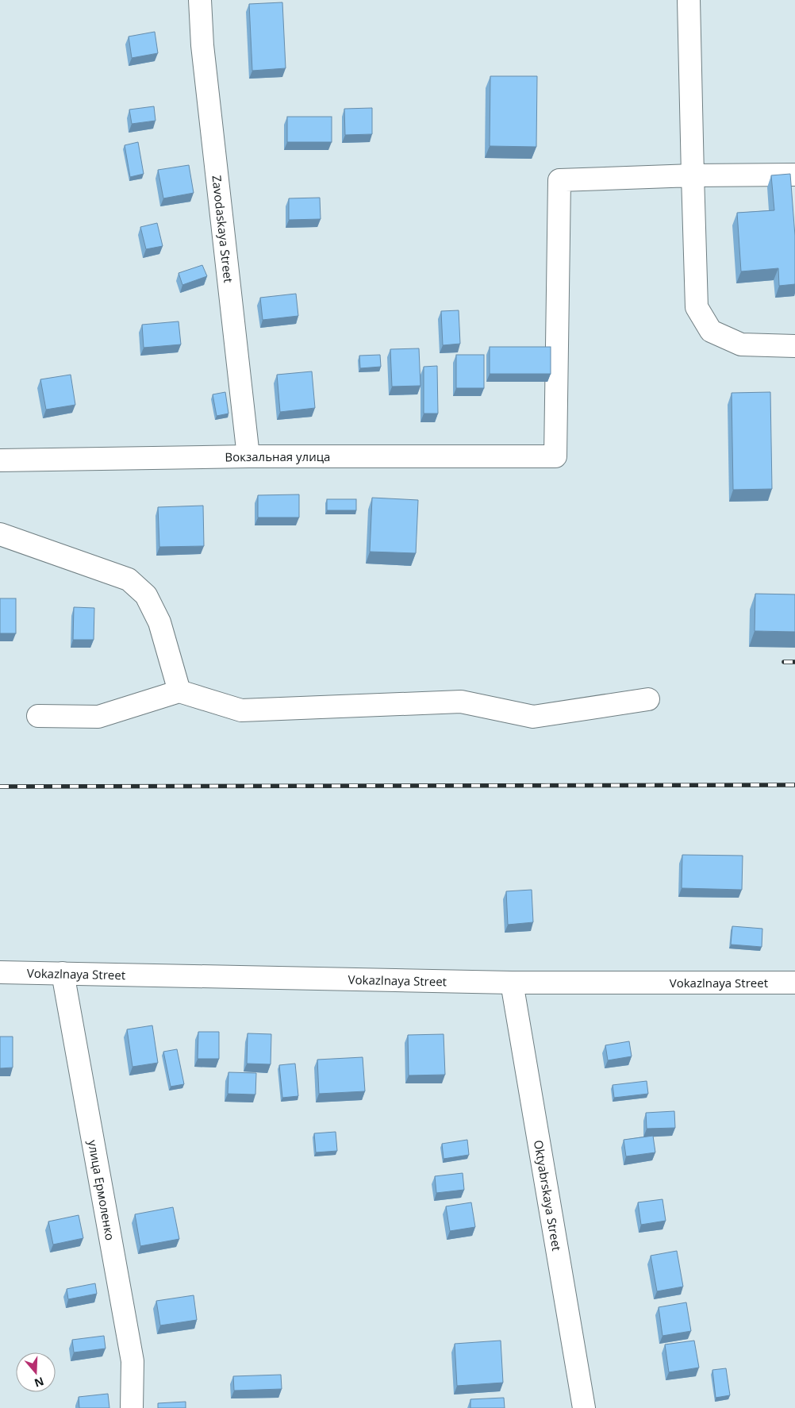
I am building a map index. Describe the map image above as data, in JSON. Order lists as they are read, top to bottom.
{
  "streets": {
    "street": [
      "Zavodaskaya Street",
      "Вокзальная улица",
      "Vokazlnaya Street",
      "улица Ермоленко",
      "Oktyabrskaya Street"
    ]
  },
  "crossings": [
    ["Zavodaskaya Street", "Вокзальная улица"],
    ["Vokazlnaya Street", "улица Ермоленко"],
    ["Vokazlnaya Street", "Oktyabrskaya Street"]
  ],
  "north": "bottom"
}
